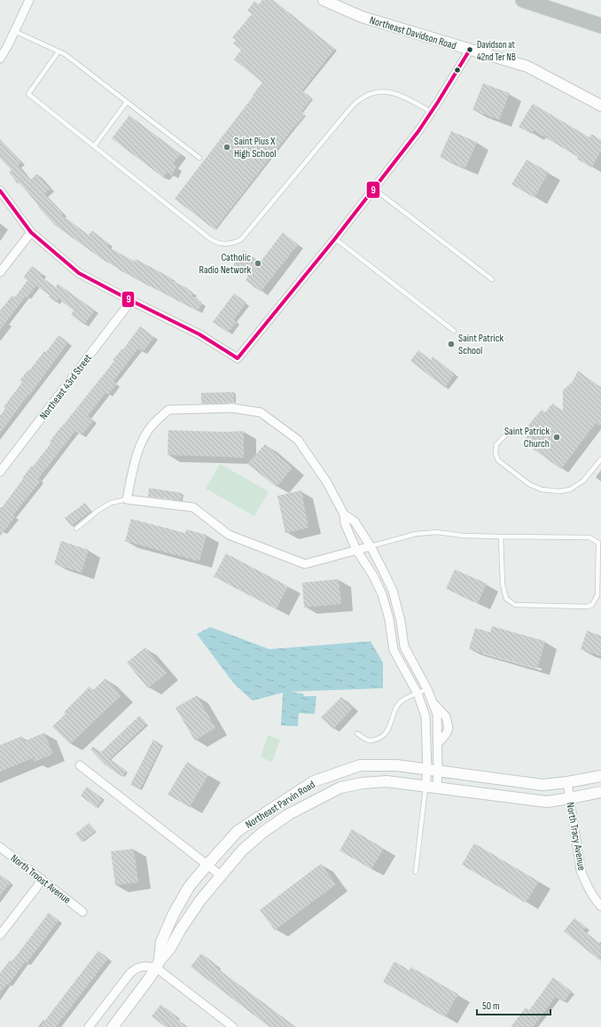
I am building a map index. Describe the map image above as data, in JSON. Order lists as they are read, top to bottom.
{
  "streets": {
    "main road": ["Northeast Davidson Road", "Northeast Parvin Road"],
    "street": ["Northeast 43rd Street", "North Tracy Avenue", "North Troost Avenue"]
  },
  "crossings": [
    ["Northeast Parvin Road", "North Tracy Avenue"]
  ],
  "places": [
    "Davidson at 42nd Ter NB",
    "Saint Pius X High School",
    "Catholic Radio Network",
    "Saint Patrick School",
    "Saint Patrick Church"
  ],
  "lines": ["transit line 9"],
  "scale_bar": "50 m"
}
